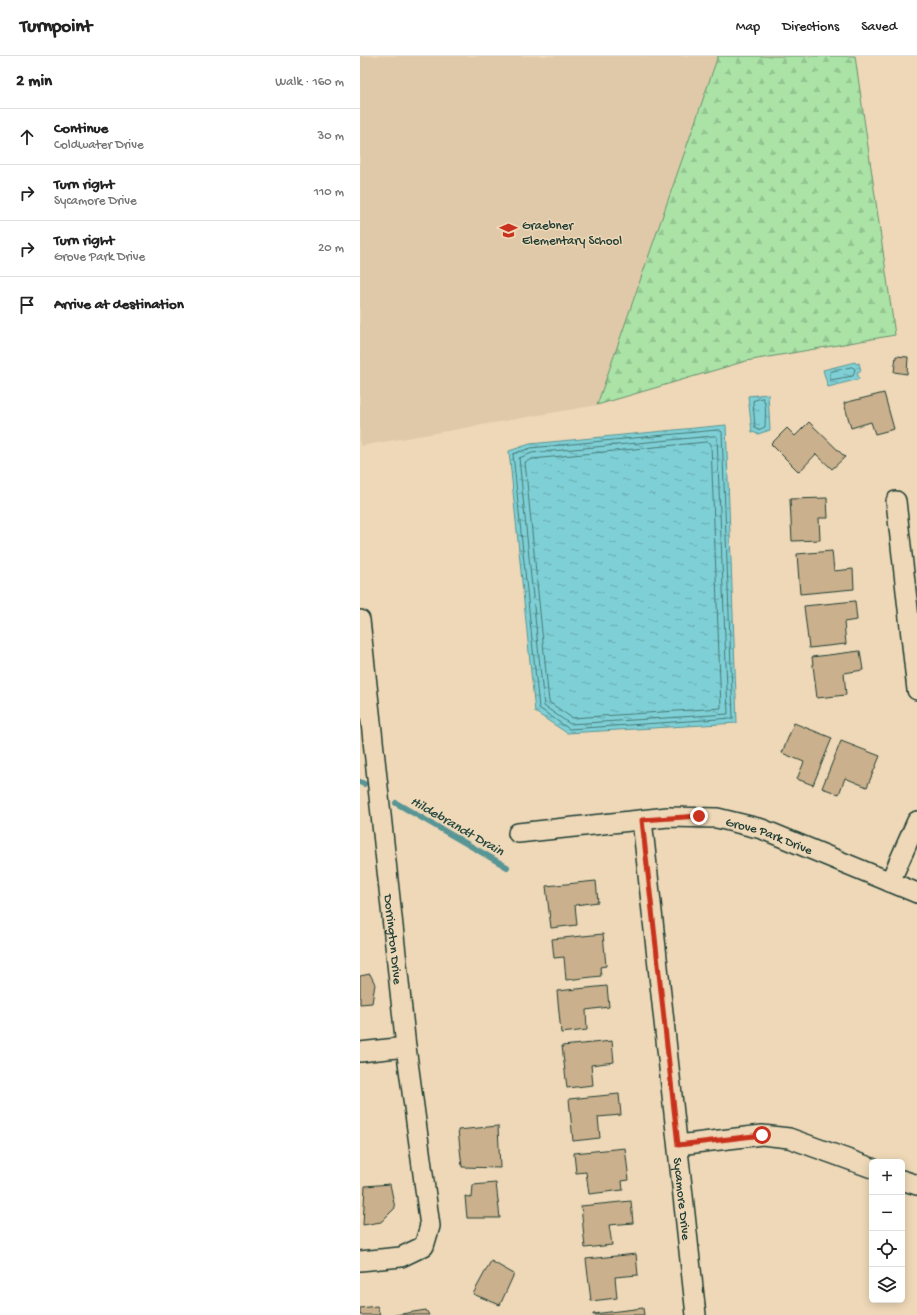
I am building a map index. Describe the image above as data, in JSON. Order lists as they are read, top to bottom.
{
  "streets": {
    "street": ["Grove Park Drive", "Dorrington Drive", "Sycamore Drive"]
  },
  "crossings": [
    ["Grove Park Drive", "Sycamore Drive"]
  ],
  "water": ["Hildebrandt Drain"],
  "places": {
    "school or university": ["Graebner Elementary School"]
  },
  "page": {
    "header": "Turnpoint",
    "nav": ["Map", "Directions", "Saved"],
    "heading": ["2 min", "Walk · 160 m"],
    "list": [
      ["Continue", "Coldwater Drive", "30 m"],
      ["Turn right", "Sycamore Drive", "110 m"],
      ["Turn right", "Grove Park Drive", "20 m"],
      "Arrive at destination"
    ],
    "map_buttons": ["+", "−"]
  }
}
